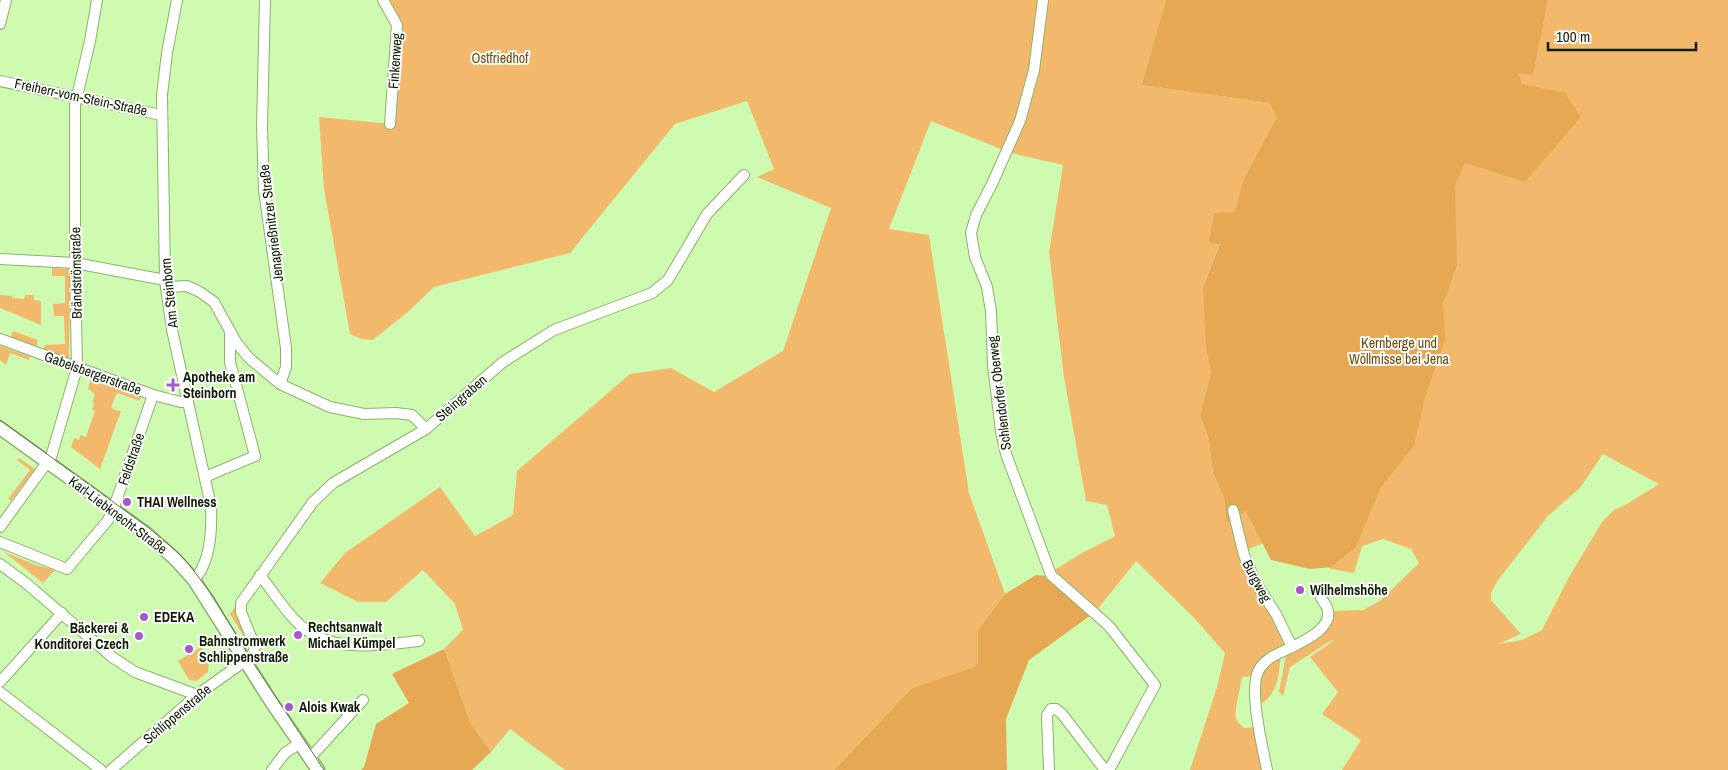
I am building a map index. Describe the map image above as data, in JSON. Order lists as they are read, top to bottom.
{
  "streets": {
    "street": [
      "Finkenweg",
      "Freiherr-vom-Stein-Straße",
      "Jenaprießnitzer Straße",
      "Brändströmstraße",
      "Am Steinborn",
      "Gabelsbergerstraße",
      "Schlendorfer Oberweg",
      "Steingraben",
      "Feldstraße",
      "Karl-Liebknecht-Straße",
      "Burgweg",
      "Schlippenstraße"
    ]
  },
  "crossings": [
    ["Freiherr-vom-Stein-Straße", "Brändströmstraße"],
    ["Freiherr-vom-Stein-Straße", "Am Steinborn"],
    ["Brändströmstraße", "Gabelsbergerstraße"],
    ["Brändströmstraße", "Karl-Liebknecht-Straße"],
    ["Am Steinborn", "Gabelsbergerstraße"],
    ["Am Steinborn", "Karl-Liebknecht-Straße"],
    ["Gabelsbergerstraße", "Feldstraße"],
    ["Steingraben", "Karl-Liebknecht-Straße"],
    ["Steingraben", "Schlippenstraße"],
    ["Feldstraße", "Karl-Liebknecht-Straße"],
    ["Karl-Liebknecht-Straße", "Schlippenstraße"]
  ],
  "parks": ["Ostfriedhof", "Kernberge und Wöllmisse bei Jena"],
  "places": {
    "health": ["Apotheke am Steinborn"],
    "other": [
      "THAI Wellness",
      "Wilhelmshöhe",
      "EDEKA",
      "Rechtsanwalt Michael Kümpel",
      "Bäckerei & Konditorei Czech",
      "Bahnstromwerk Schlippenstraße",
      "Alois Kwak"
    ]
  },
  "scale_bar": "100 m"
}
